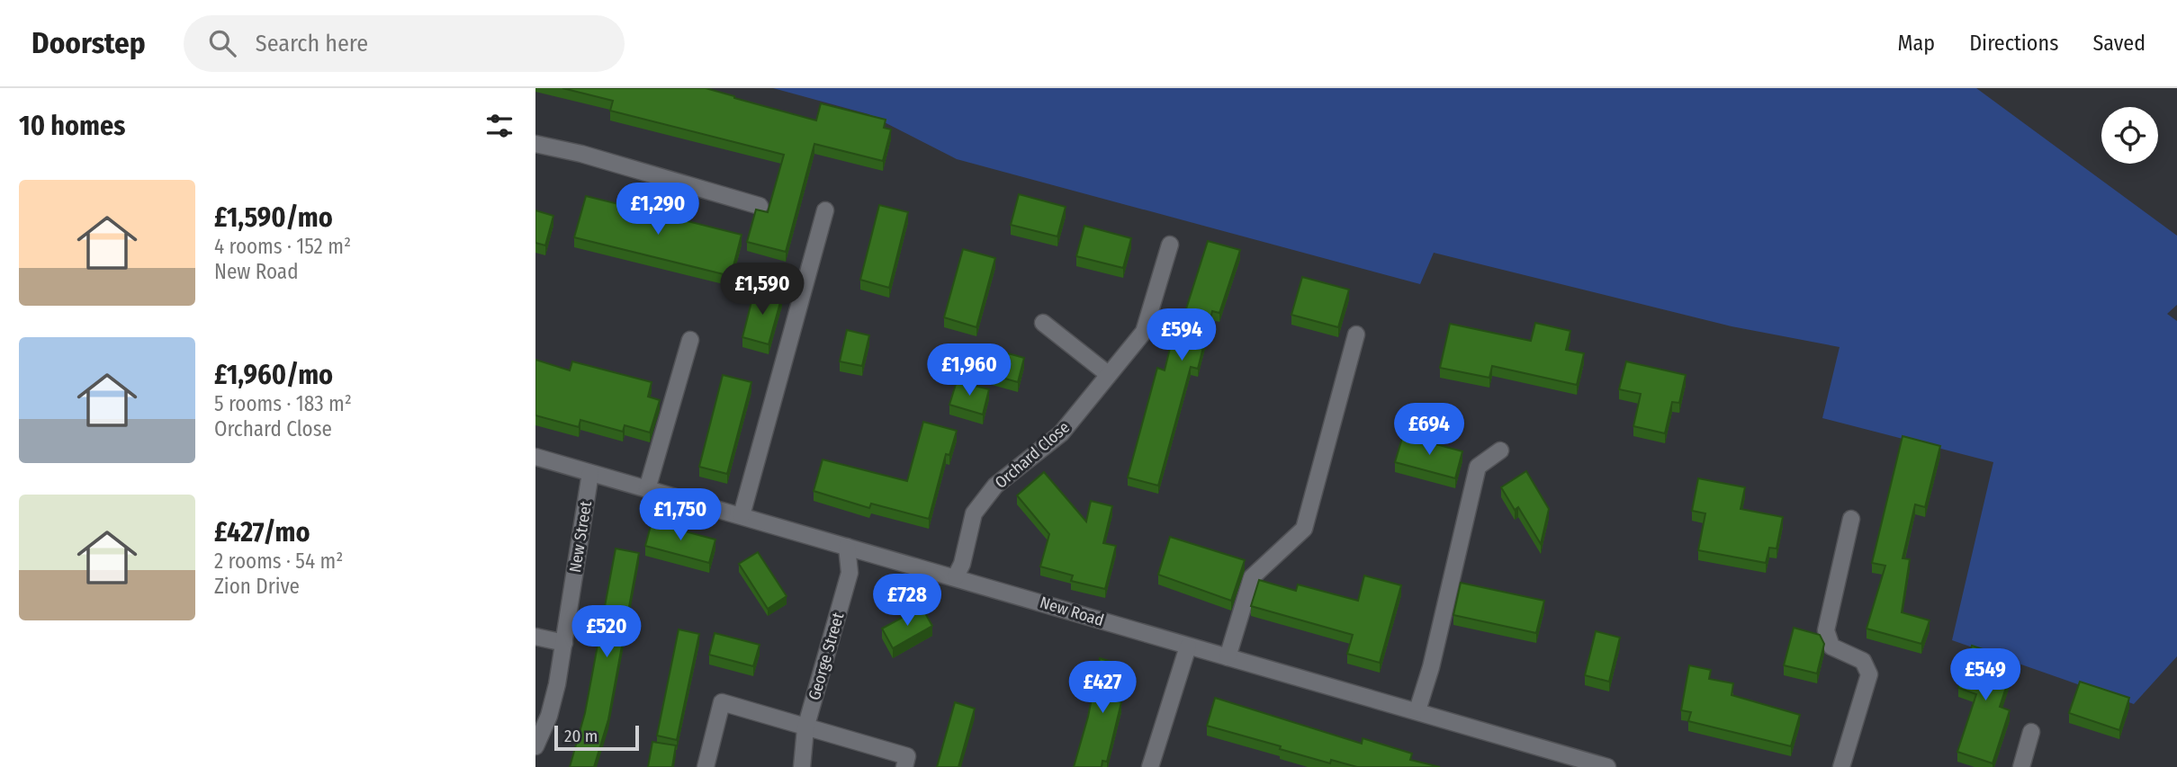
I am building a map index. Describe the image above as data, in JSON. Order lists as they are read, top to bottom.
{
  "streets": {
    "street": [
      "Orchard Close",
      "New Street",
      "New Road",
      "George Street"
    ]
  },
  "crossings": [
    ["Orchard Close", "New Road"],
    ["New Street", "New Road"],
    ["New Road", "George Street"]
  ],
  "scale_bar": "20 m",
  "page": {
    "header": "Doorstep",
    "search": "Search here",
    "nav": ["Map", "Directions", "Saved"],
    "heading": "10 homes",
    "list": [
      {
        "name": "£1,590/mo",
        "note": "4 rooms · 152 m² · New Road"
      },
      {
        "name": "£1,960/mo",
        "note": "5 rooms · 183 m² · Orchard Close"
      },
      {
        "name": "£427/mo",
        "note": "2 rooms · 54 m² · Zion Drive"
      }
    ],
    "price": [
      "£1,290",
      "£1,590",
      "£594",
      "£1,960",
      "£694",
      "£1,750",
      "£728",
      "£520",
      "£549",
      "£427"
    ],
    "scale": "20 m"
  }
}
